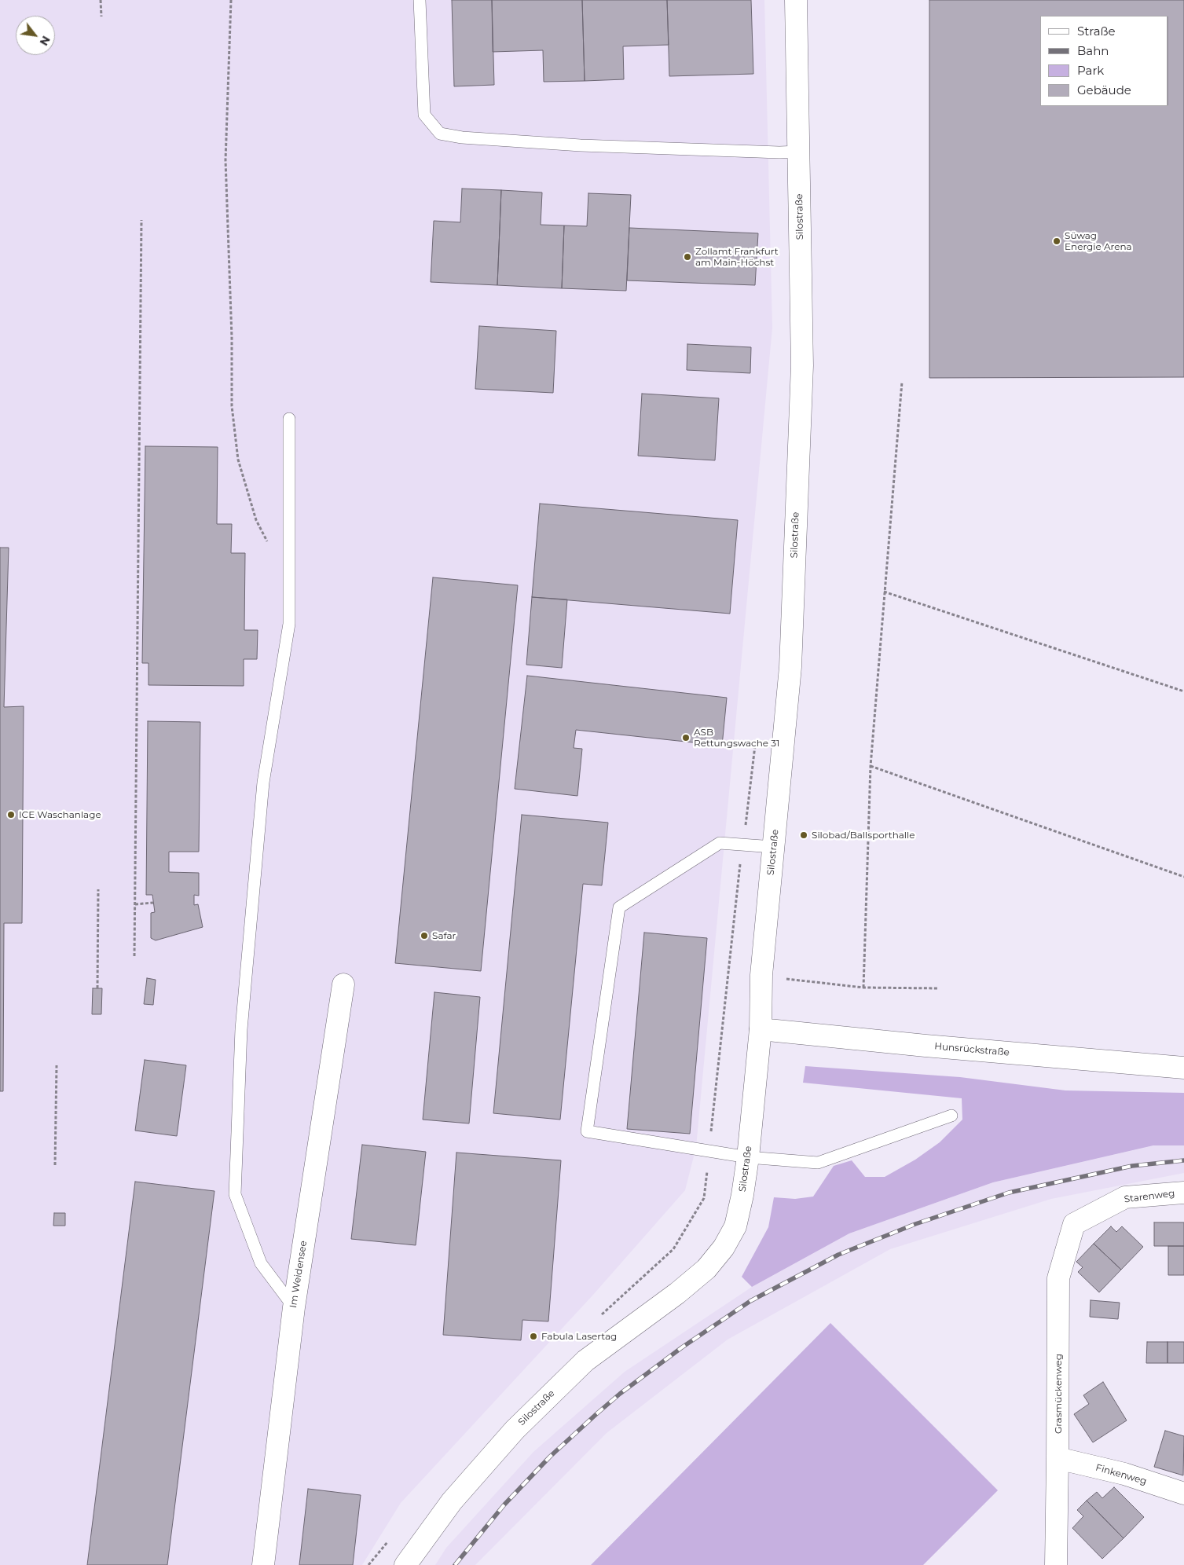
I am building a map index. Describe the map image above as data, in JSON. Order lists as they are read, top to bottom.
{
  "streets": {
    "street": [
      "Silostraße",
      "Hunsrückstraße",
      "Starenweg",
      "Im Weidensee",
      "Grasmückenweg",
      "Finkenweg"
    ]
  },
  "crossings": [
    ["Silostraße", "Hunsrückstraße"],
    ["Starenweg", "Grasmückenweg"],
    ["Grasmückenweg", "Finkenweg"]
  ],
  "places": [
    "Süwag Energie Arena",
    "Zollamt Frankfurt am Main-Höchst",
    "ASB Rettungswache 31",
    "ICE Waschanlage",
    "Silobad/Ballsporthalle",
    "Safar",
    "Fabula Lasertag"
  ],
  "legend": [
    "Straße",
    "Bahn",
    "Park",
    "Gebäude"
  ],
  "north": "bottom right"
}
